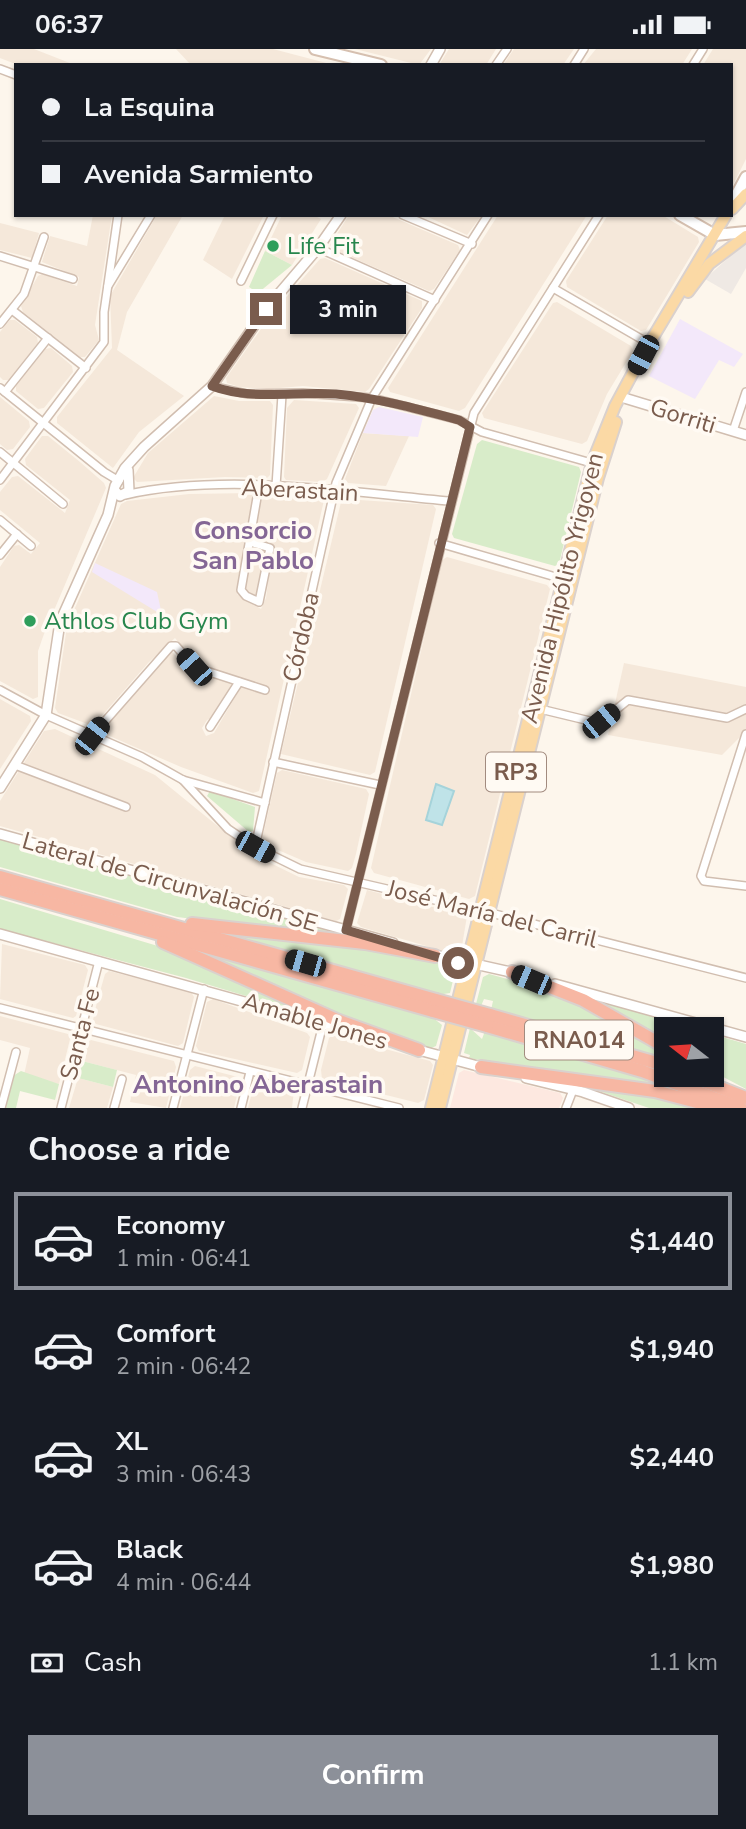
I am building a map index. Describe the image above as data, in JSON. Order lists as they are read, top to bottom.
{
  "streets": {
    "highway": ["RNA014"],
    "main road": ["Avenida Hipólito Yrigoyen", "RP3"],
    "street": [
      "Gorriti",
      "Aberastain",
      "Córdoba",
      "Lateral de Circunvalación SE",
      "José María del Carril",
      "Amable Jones",
      "Santa Fe"
    ]
  },
  "crossings": [
    ["Gorriti", "Avenida Hipólito Yrigoyen"],
    ["Aberastain", "Córdoba"],
    ["Avenida Hipólito Yrigoyen", "Lateral de Circunvalación SE"],
    ["Avenida Hipólito Yrigoyen", "José María del Carril"],
    ["Avenida Hipólito Yrigoyen", "Amable Jones"],
    ["Córdoba", "José María del Carril"],
    ["Amable Jones", "Santa Fe"]
  ],
  "districts": ["Consorcio San Pablo", "Antonino Aberastain"],
  "places": ["Life Fit", "Athlos Club Gym"],
  "north": "left",
  "page": {
    "status": "06:37",
    "banner": ["La Esquina", "Avenida Sarmiento"],
    "bubble": "3 min",
    "heading": "Choose a ride",
    "list": [
      {
        "name": "Economy",
        "note": "1 min · 06:41",
        "value": "$1,440"
      },
      {
        "name": "Comfort",
        "note": "2 min · 06:42",
        "value": "$1,940"
      },
      {
        "name": "XL",
        "note": "3 min · 06:43",
        "value": "$2,440"
      },
      {
        "name": "Black",
        "note": "4 min · 06:44",
        "value": "$1,980"
      }
    ],
    "pay": ["Cash", "1.1 km"],
    "buttons": "Confirm"
  }
}
